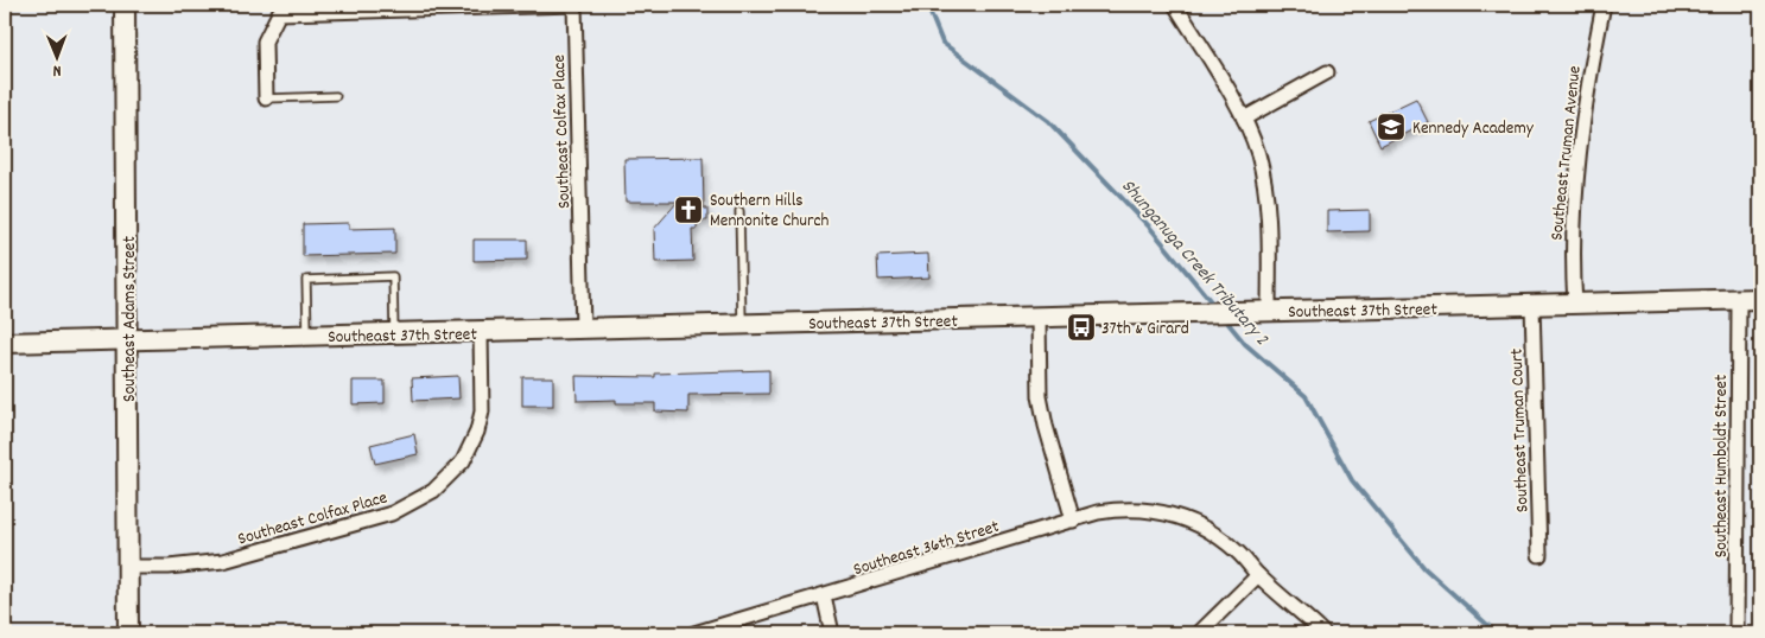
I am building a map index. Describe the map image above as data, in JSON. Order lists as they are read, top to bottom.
{
  "streets": {
    "main road": ["Southeast 37th Street", "Southeast Adams Street"],
    "street": [
      "Southeast Colfax Place",
      "Southeast Truman Avenue",
      "Southeast Truman Court",
      "Southeast Humboldt Street",
      "Southeast 36th Street"
    ]
  },
  "crossings": [
    ["Southeast Colfax Place", "Southeast 37th Street"],
    ["Southeast Colfax Place", "Southeast Adams Street"],
    ["Southeast Truman Avenue", "Southeast 37th Street"],
    ["Southeast 37th Street", "Southeast Adams Street"],
    ["Southeast 37th Street", "Southeast Truman Court"],
    ["Southeast 37th Street", "Southeast Humboldt Street"]
  ],
  "water": ["Shunganuga Creek Tributary 2"],
  "places": {
    "school or university": ["Kennedy Academy"],
    "church": ["Southern Hills Mennonite Church"],
    "bus stop": ["37th & Girard"]
  },
  "north": "bottom"
}
